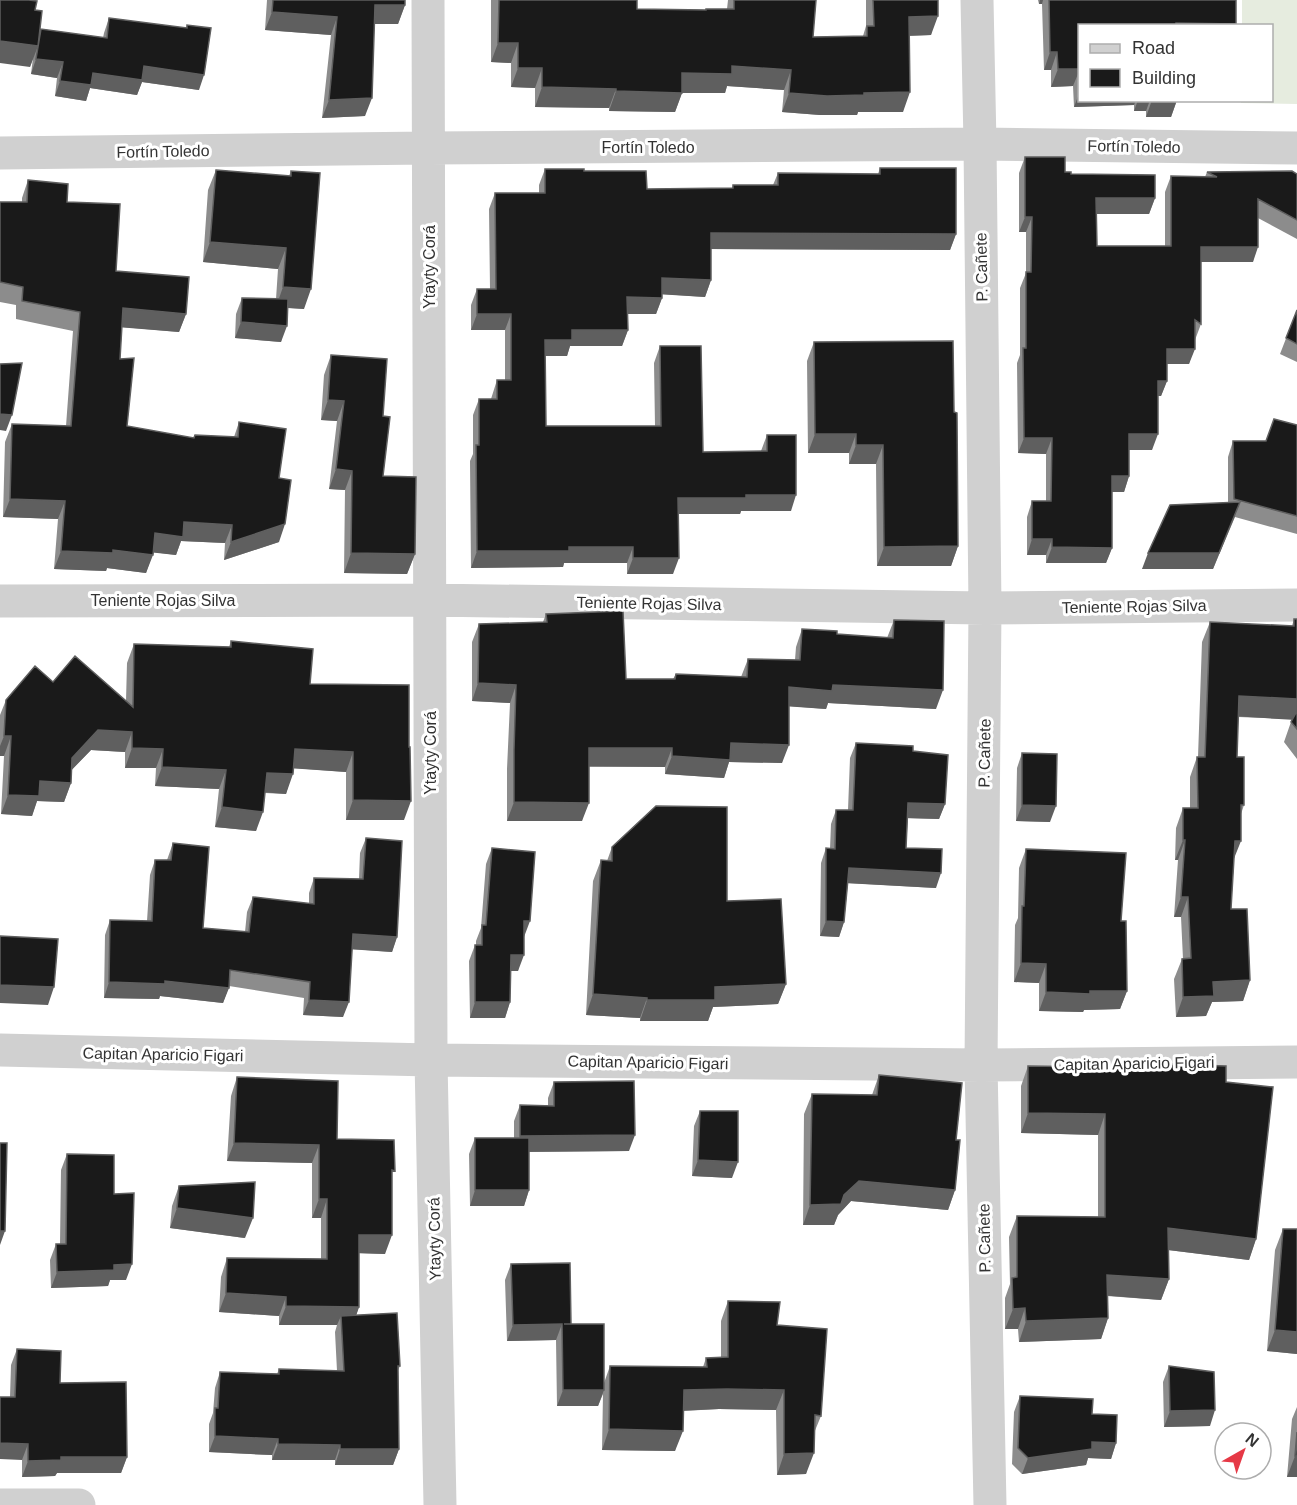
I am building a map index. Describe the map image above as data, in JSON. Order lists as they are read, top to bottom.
{
  "streets": {
    "street": [
      "Fortín Toledo",
      "Ytayty Corá",
      "P. Cañete",
      "Teniente Rojas Silva",
      "Capitan Aparicio Figari"
    ]
  },
  "crossings": [
    ["Fortín Toledo", "Ytayty Corá"],
    ["Fortín Toledo", "P. Cañete"],
    ["Ytayty Corá", "Teniente Rojas Silva"],
    ["Ytayty Corá", "Capitan Aparicio Figari"],
    ["P. Cañete", "Teniente Rojas Silva"],
    ["P. Cañete", "Capitan Aparicio Figari"]
  ],
  "legend": ["Road", "Building"],
  "north": "top right"
}
